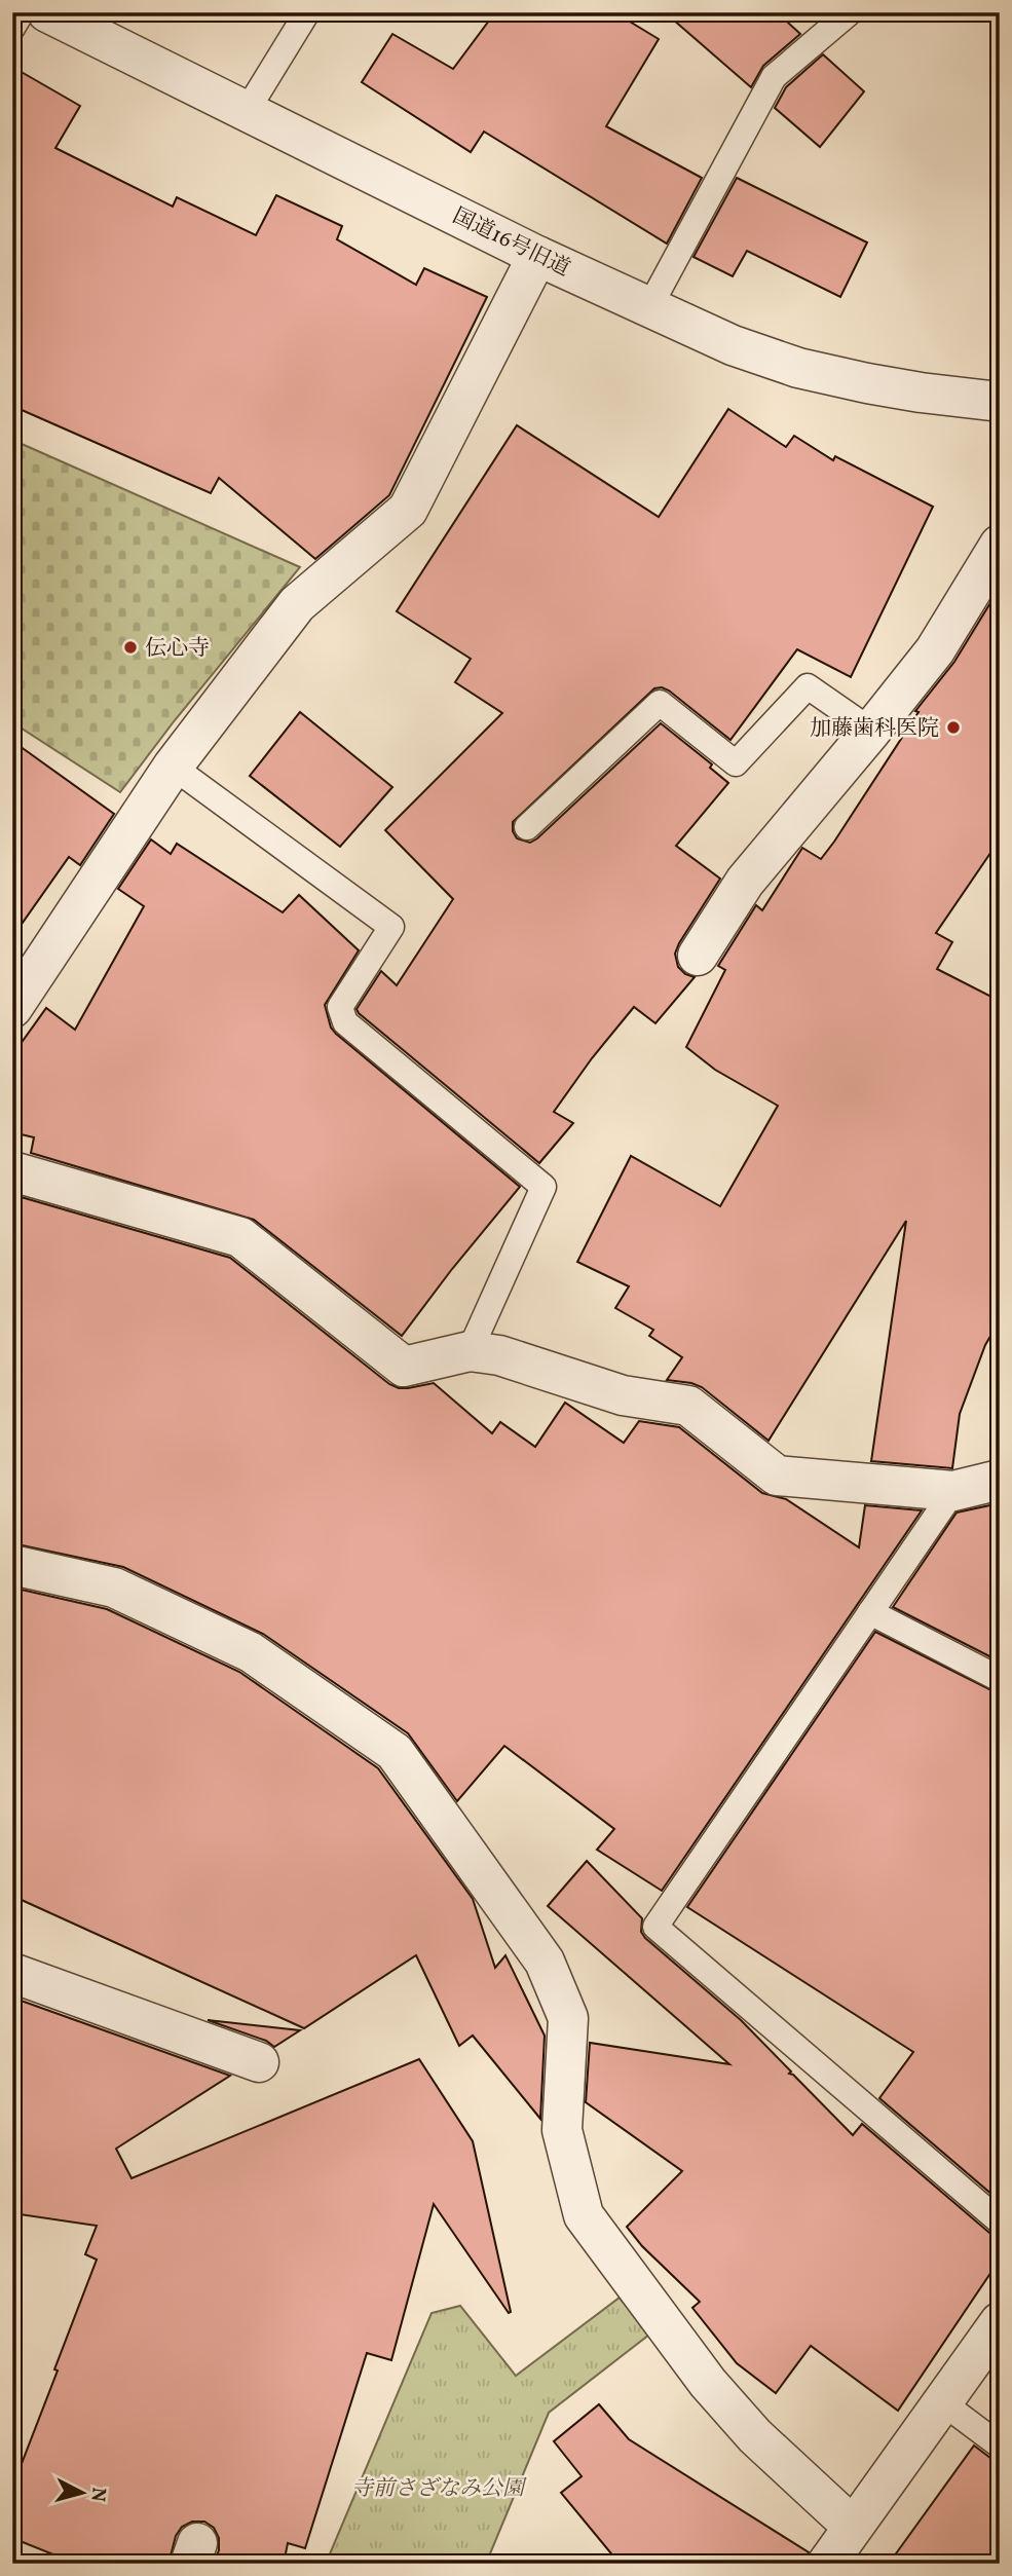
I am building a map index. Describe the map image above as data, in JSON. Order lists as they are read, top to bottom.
{
  "streets": {
    "street": ["国道16号旧道"]
  },
  "parks": ["寺前さざなみ公園"],
  "places": ["伝心寺", "加藤歯科医院"],
  "north": "right"
}
